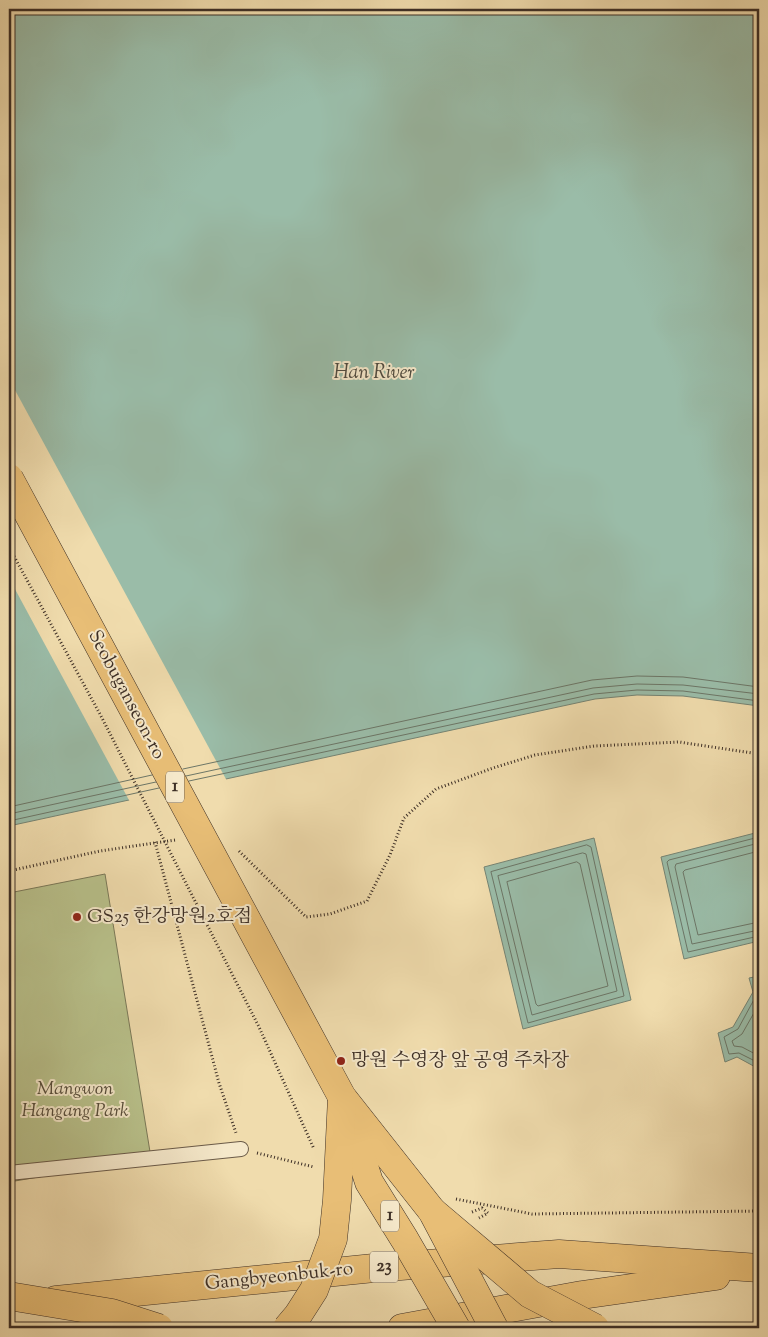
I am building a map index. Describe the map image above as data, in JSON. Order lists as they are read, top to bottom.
{
  "streets": {
    "main road": [
      "Seobuganseon-ro",
      "1",
      "23",
      "Gangbyeonbuk-ro"
    ]
  },
  "water": ["Han River"],
  "parks": ["Mangwon Hangang Park"],
  "places": ["GS25 한강망원2호점", "망원 수영장 앞 공영 주차장"]
}
